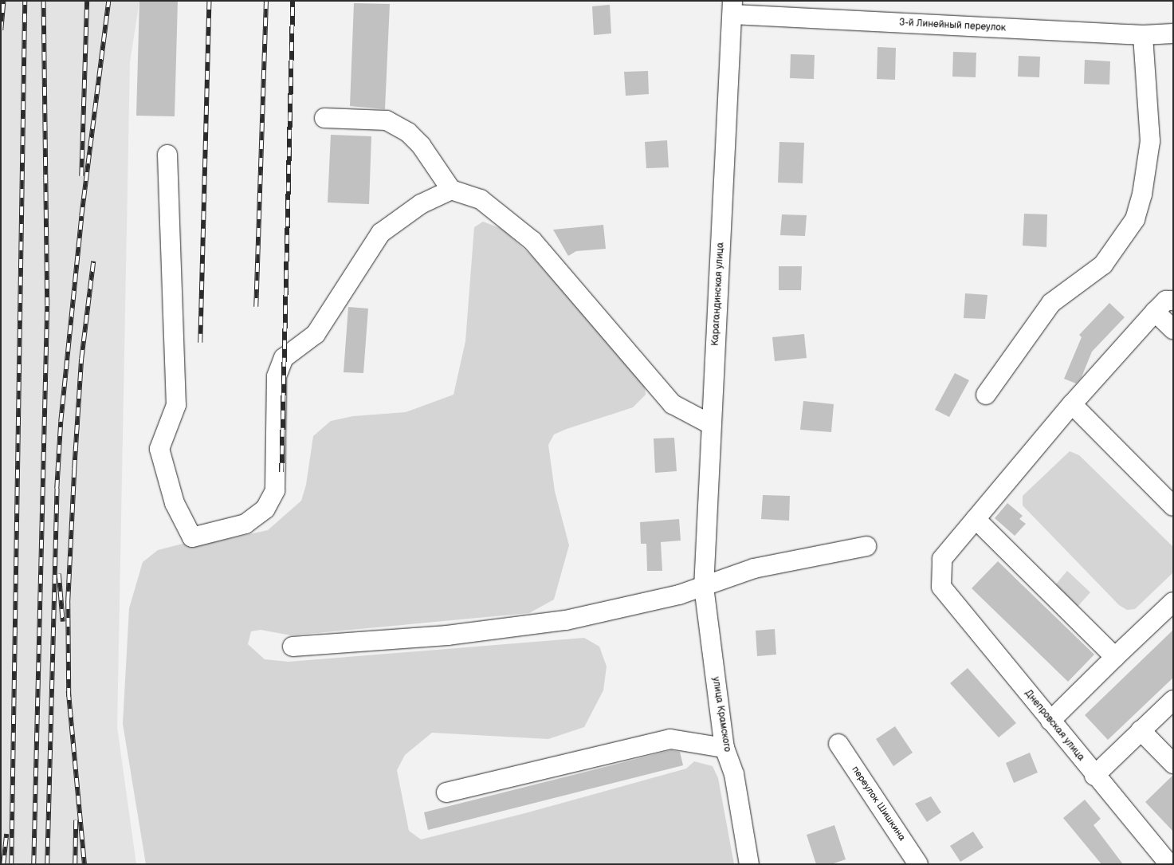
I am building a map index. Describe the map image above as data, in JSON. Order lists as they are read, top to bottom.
{
  "streets": {
    "street": [
      "3-й Линейный переулок",
      "Карагандинская улица",
      "улица Крамского",
      "Днепровская улица",
      "переулок Шишкина"
    ]
  },
  "crossings": [
    ["3-й Линейный переулок", "Карагандинская улица"],
    ["Карагандинская улица", "улица Крамского"]
  ]
}
